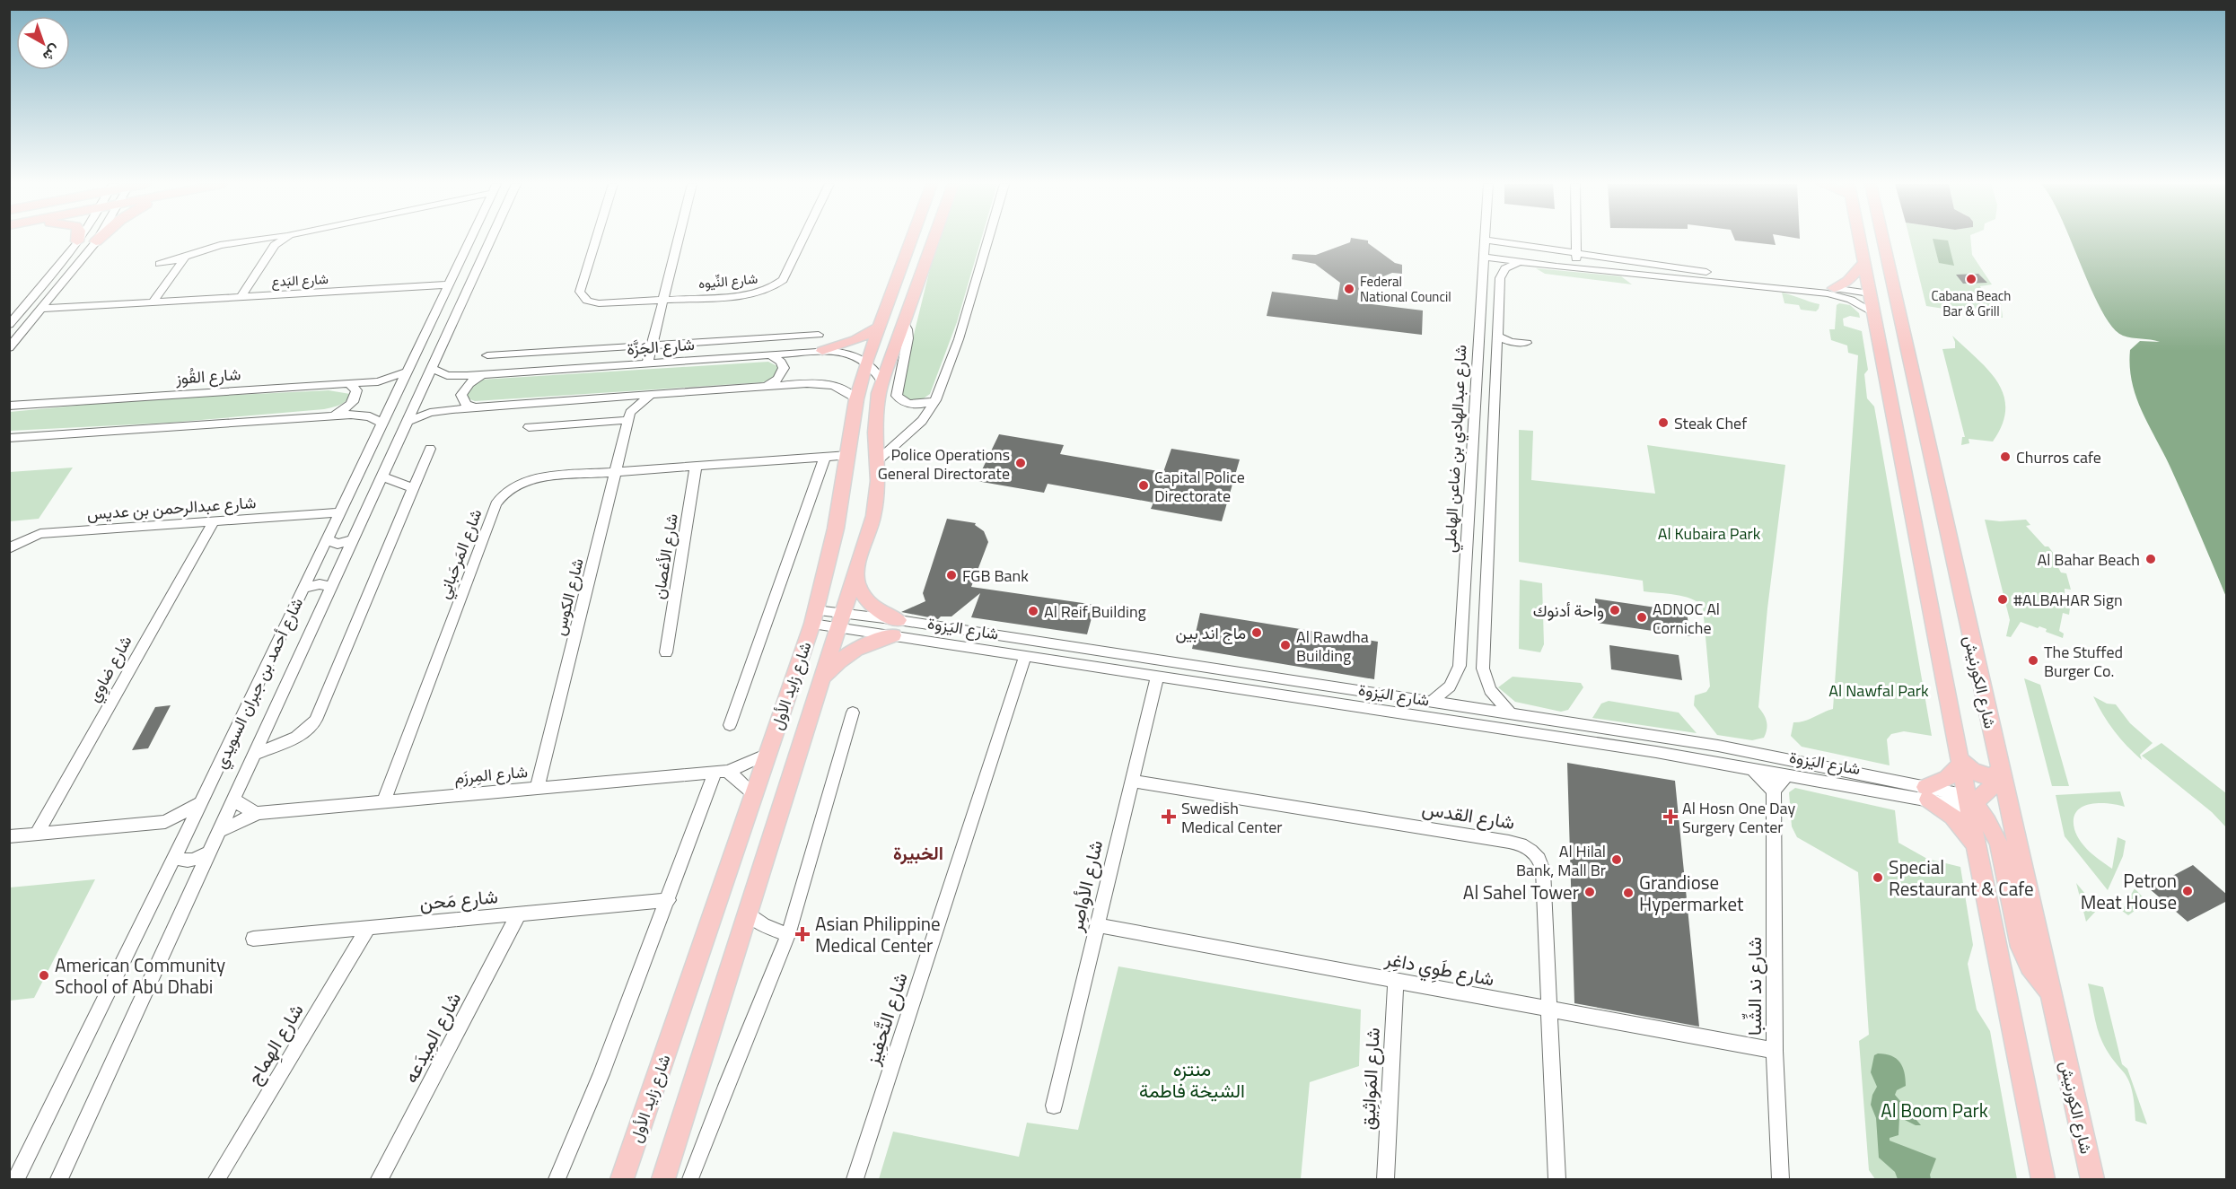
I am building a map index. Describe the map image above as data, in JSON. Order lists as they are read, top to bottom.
{
  "streets": {
    "main road": ["شارع الكورنيش", "شارع زايد الأول"],
    "street": [
      "شارع البَدع",
      "شارع النِّيوه",
      "شارع الجَزَّة",
      "شارع القُوز",
      "شارع عبدالهادي بن ضاعن الهاملي",
      "شارع عبدالرحمن بن عديس",
      "شارع المَرحَبانِي",
      "شارع الأغصان",
      "شارع الكوس",
      "شارع اليَزوة",
      "شارع ضاوِي",
      "شارع أحمد بن جبران السويدي",
      "شارع المِرزَم",
      "شارع القدس",
      "شارع الأواصِر",
      "شارع مَحن",
      "شارع طَوِي داغِر",
      "شارع ند الشِّبا",
      "شارع التَّحفِيز",
      "شارع المِيدَعه",
      "شارع الهِماج",
      "شارع المَواثِيق"
    ]
  },
  "crossings": [
    ["شارع البَدع", "شارع أحمد بن جبران السويدي"],
    ["شارع الجَزَّة", "شارع أحمد بن جبران السويدي"],
    ["شارع الجَزَّة", "شارع زايد الأول"],
    ["شارع القُوز", "شارع أحمد بن جبران السويدي"],
    ["شارع عبدالهادي بن ضاعن الهاملي", "شارع اليَزوة"],
    ["شارع عبدالرحمن بن عديس", "شارع ضاوِي"],
    ["شارع عبدالرحمن بن عديس", "شارع أحمد بن جبران السويدي"],
    ["شارع المَرحَبانِي", "شارع الأغصان"],
    ["شارع المَرحَبانِي", "شارع الكوس"],
    ["شارع المَرحَبانِي", "شارع زايد الأول"],
    ["شارع المَرحَبانِي", "شارع المِرزَم"],
    ["شارع الكوس", "شارع المِرزَم"],
    ["شارع اليَزوة", "شارع الكورنيش"],
    ["شارع اليَزوة", "شارع زايد الأول"],
    ["شارع اليَزوة", "شارع الأواصِر"],
    ["شارع اليَزوة", "شارع التَّحفِيز"],
    ["شارع أحمد بن جبران السويدي", "شارع المِرزَم"],
    ["شارع زايد الأول", "شارع المِرزَم"],
    ["شارع القدس", "شارع الأواصِر"],
    ["شارع القدس", "شارع طَوِي داغِر"],
    ["شارع الأواصِر", "شارع طَوِي داغِر"],
    ["شارع مَحن", "شارع المِيدَعه"],
    ["شارع مَحن", "شارع الهِماج"],
    ["شارع طَوِي داغِر", "شارع ند الشِّبا"],
    ["شارع طَوِي داغِر", "شارع المَواثِيق"]
  ],
  "districts": ["الخبيرة"],
  "parks": [
    "Al Kubaira Park",
    "Al Nawfal Park",
    "منتزه الشيخة فاطمة",
    "Al Boom Park"
  ],
  "places": {
    "other": [
      "Cabana Beach Bar & Grill",
      "Federal National Council",
      "Steak Chef",
      "Churros cafe",
      "Police Operations General Directorate",
      "Capital Police Directorate",
      "Al Bahar Beach",
      "FGB Bank",
      "#ALBAHAR Sign",
      "واحة أدنوك",
      "Al Reif Building",
      "ADNOC Al Corniche",
      "ماج اند بين",
      "Al Rawdha Building",
      "The Stuffed Burger Co.",
      "Al Hilal Bank, Mall Br",
      "Special Restaurant & Cafe",
      "Petron Meat House",
      "Al Sahel Tower",
      "Grandiose Hypermarket",
      "American Community School of Abu Dhabi"
    ],
    "health": ["Swedish Medical Center", "Al Hosn One Day Surgery Center", "Asian Philippine Medical Center"]
  },
  "north": "bottom right"
}
